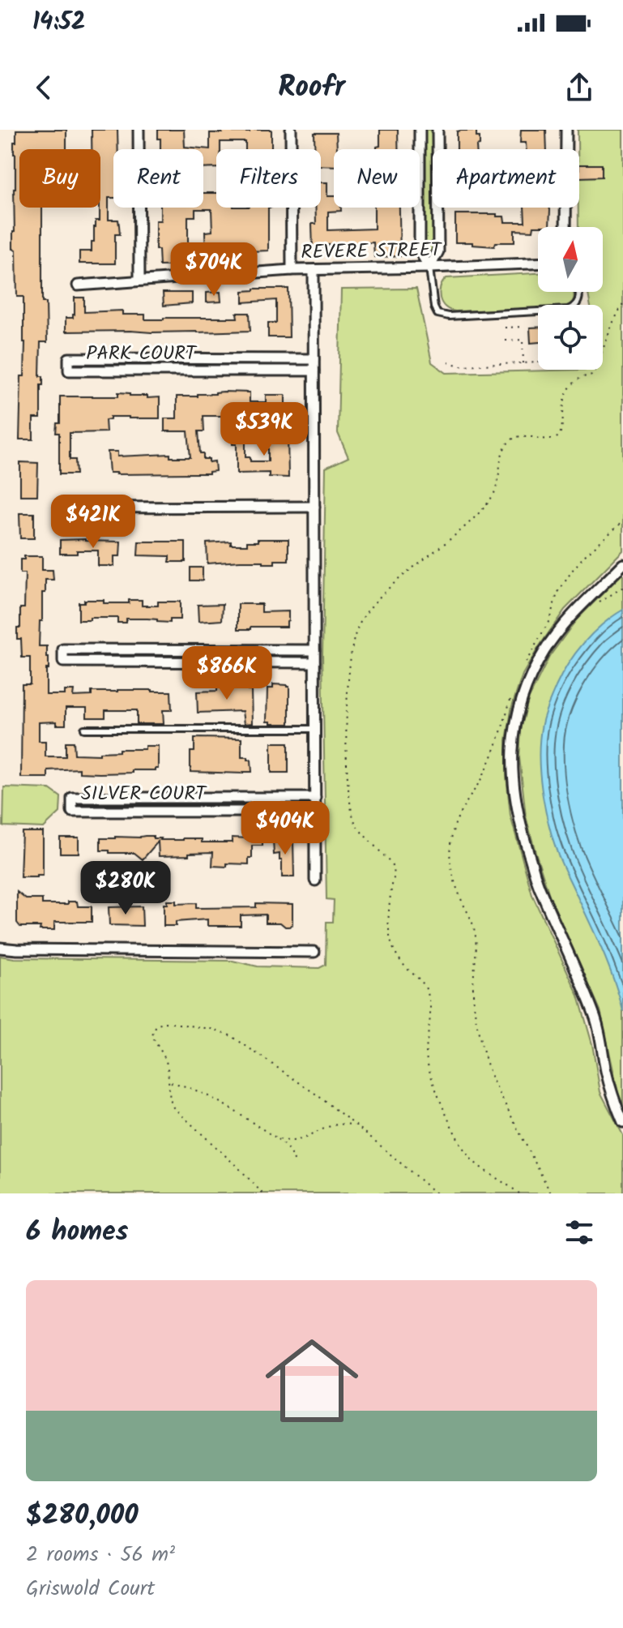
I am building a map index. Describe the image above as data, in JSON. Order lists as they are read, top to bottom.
{
  "streets": {
    "street": ["REVERE STREET", "PARK COURT", "SILVER COURT"]
  },
  "north": "top",
  "page": {
    "status": "14:52",
    "header": "Roofr",
    "chip": [
      "Buy",
      "Rent",
      "Filters",
      "New",
      "Apartment"
    ],
    "price": [
      "$704K",
      "$539K",
      "$421K",
      "$866K",
      "$404K",
      "$280K"
    ],
    "heading": "6 homes",
    "list": [
      {
        "name": "$280,000",
        "note": "2 rooms · 56 m² · Griswold Court"
      }
    ]
  }
}
